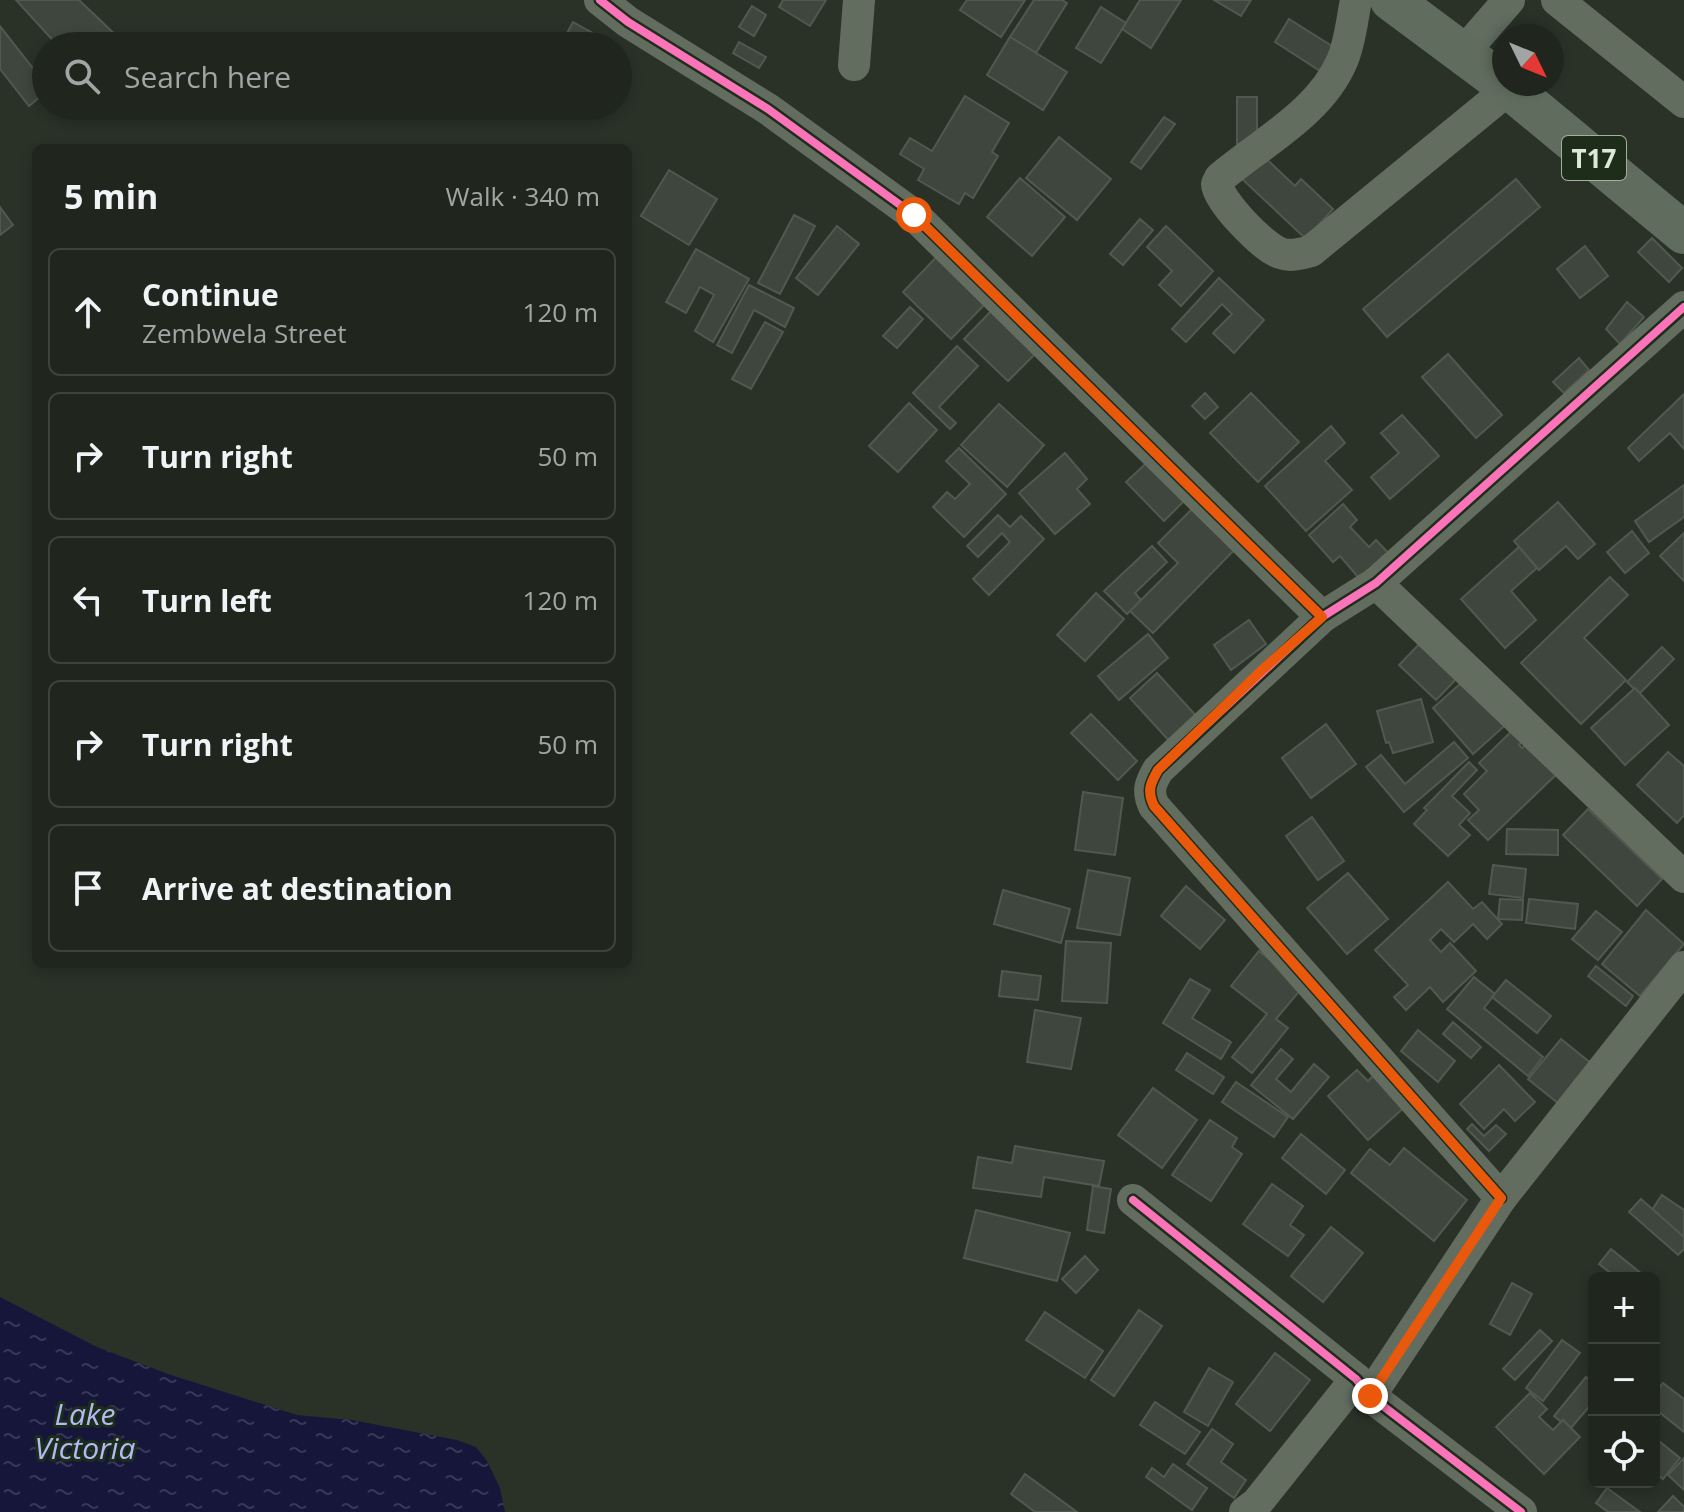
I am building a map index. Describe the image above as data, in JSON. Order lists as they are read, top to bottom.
{
  "streets": {
    "main road": ["T17"]
  },
  "water": ["Lake Victoria"],
  "north": "bottom right",
  "page": {
    "search": "Search here",
    "heading": ["5 min", "Walk · 340 m"],
    "list": [
      ["Continue", "Zembwela Street", "120 m"],
      ["Turn right", "50 m"],
      ["Turn left", "120 m"],
      ["Turn right", "50 m"],
      "Arrive at destination"
    ],
    "map_buttons": ["+", "−"]
  }
}
